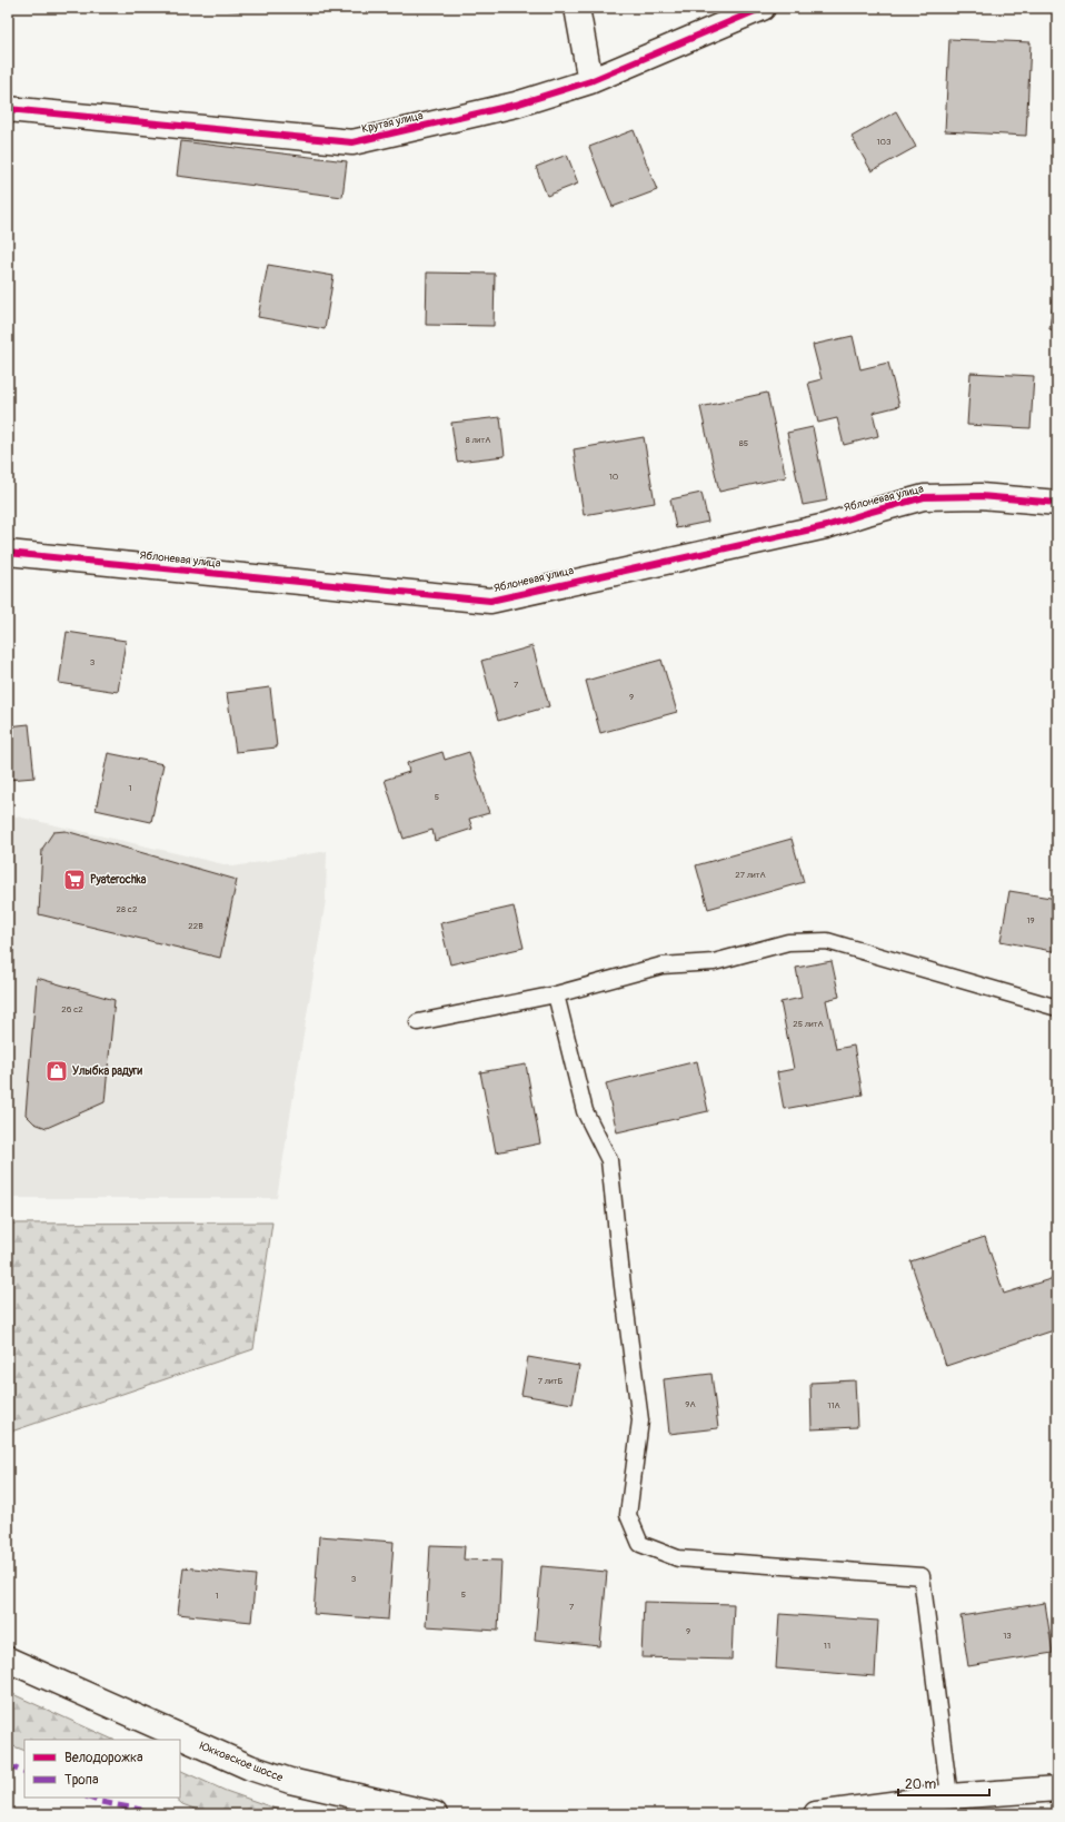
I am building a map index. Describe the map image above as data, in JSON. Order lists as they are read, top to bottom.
{
  "streets": {
    "street": ["Крутая улица", "Яблоневая улица", "Юкковское шоссе"]
  },
  "places": {
    "supermarket": ["Pyaterochka"],
    "shop": ["Улыбка радуги"]
  },
  "house_numbers": [
    "103",
    "8 литА",
    "85",
    "10",
    "3",
    "7",
    "9",
    "1",
    "5",
    "27 литА",
    "28 с2",
    "19",
    "22В",
    "26 с2",
    "25 литА",
    "7 литБ",
    "9А",
    "11А",
    "3",
    "5",
    "1",
    "7",
    "9",
    "13",
    "11"
  ],
  "legend": ["Велодорожка", "Тропа"],
  "scale_bar": "20 m"
}
